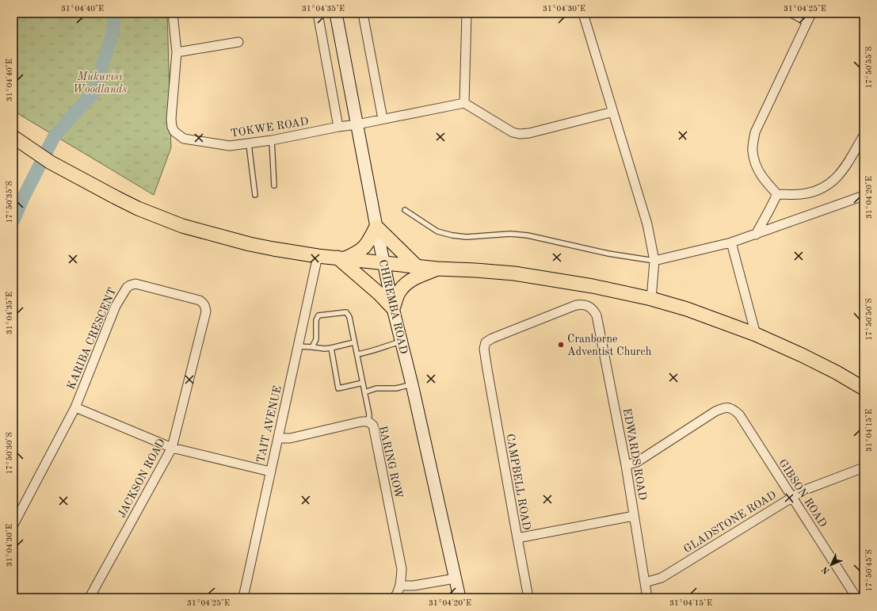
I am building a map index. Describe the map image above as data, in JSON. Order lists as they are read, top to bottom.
{
  "streets": {
    "main road": ["CHIREMBA ROAD"],
    "street": [
      "TOKWE ROAD",
      "KARIBA CRESCENT",
      "TAIT AVENUE",
      "EDWARDS ROAD",
      "BARING ROW",
      "JACKSON ROAD",
      "CAMPBELL ROAD",
      "GIBSON ROAD",
      "GLADSTONE ROAD"
    ]
  },
  "crossings": [
    ["TOKWE ROAD", "CHIREMBA ROAD"],
    ["KARIBA CRESCENT", "JACKSON ROAD"],
    ["TAIT AVENUE", "BARING ROW"],
    ["EDWARDS ROAD", "CAMPBELL ROAD"],
    ["EDWARDS ROAD", "GIBSON ROAD"],
    ["EDWARDS ROAD", "GLADSTONE ROAD"],
    ["GIBSON ROAD", "GLADSTONE ROAD"]
  ],
  "parks": ["Mukuvisi Woodlands"],
  "places": ["Cranborne Adventist Church"],
  "north": "bottom left",
  "coordinates": [
    "31°04'40\"E",
    "31°04'35\"E",
    "31°04'30\"E",
    "31°04'25\"E",
    "17°50'55\"S",
    "31°04'20\"E",
    "17°50'35\"S",
    "17°50'50\"S",
    "31°04'15\"E",
    "17°50'30\"S",
    "17°50'45\"S"
  ]
}
